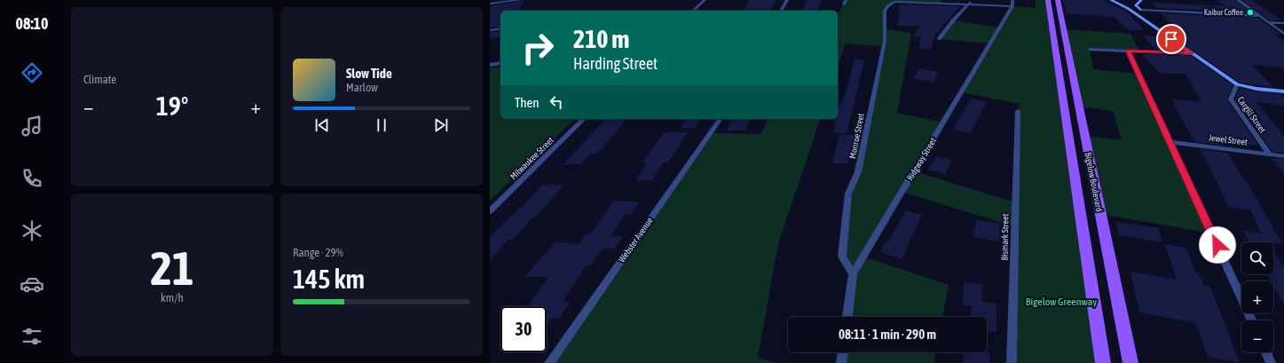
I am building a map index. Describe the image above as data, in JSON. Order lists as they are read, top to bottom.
{
  "streets": {
    "main road": ["Bigelow Boulevard"],
    "street": [
      "Cargill Street",
      "Monroe Street",
      "Jewel Street",
      "Milwaukee Street",
      "Ridgway Street",
      "Bismark Street",
      "Webster Avenue"
    ]
  },
  "crossings": [
    ["Cargill Street", "Jewel Street"],
    ["Monroe Street", "Ridgway Street"]
  ],
  "parks": ["Bigelow Greenway"],
  "places": ["Kaibur Coffee"],
  "page": {
    "tabs": "08:10",
    "tile": [
      "Climate",
      ["21", "km/h"],
      ["Range · 29%", "145 km"]
    ],
    "turn": ["210 m", "Harding Street"],
    "song": ["Slow Tide", "Marlow"],
    "then": "Then",
    "heat": ["−", "19°", "+"],
    "map_buttons": ["+", "−"],
    "limit": "30",
    "trip": "08:11 · 1 min · 290 m"
  }
}
